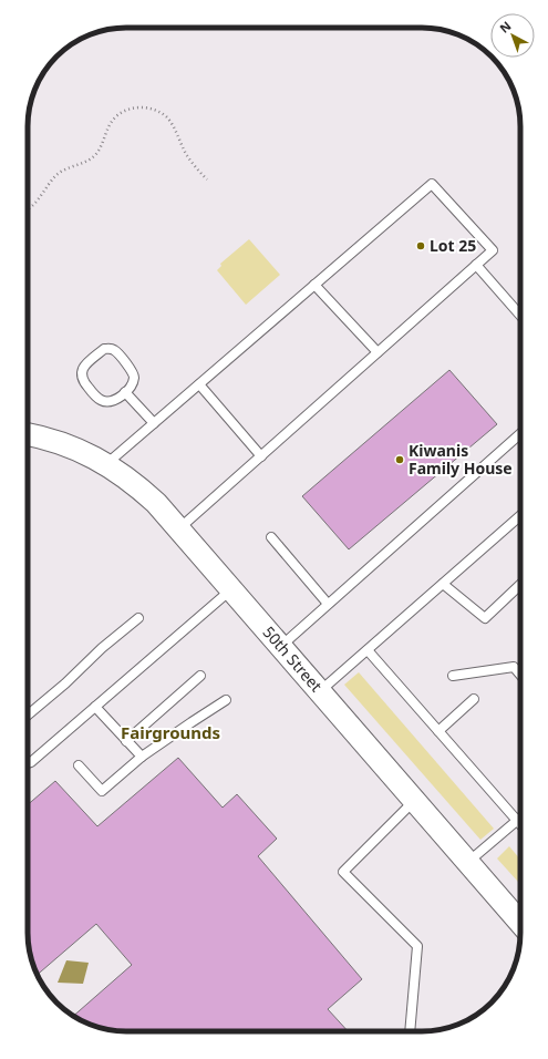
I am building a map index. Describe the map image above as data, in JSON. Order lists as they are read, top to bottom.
{
  "streets": {
    "street": ["50th Street"]
  },
  "districts": ["Fairgrounds"],
  "places": ["Lot 25", "Kiwanis Family House"],
  "north": "top left"
}
